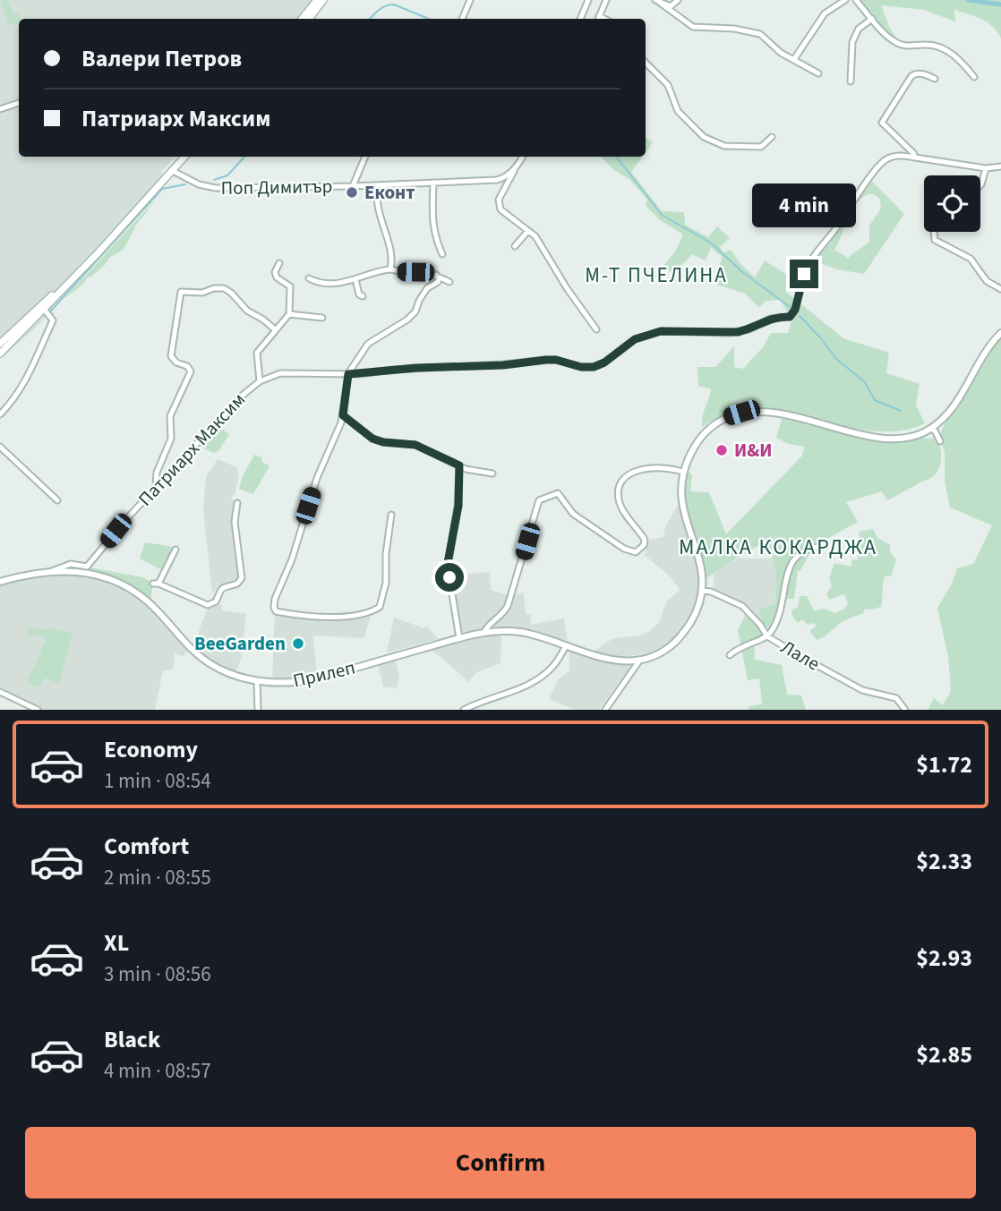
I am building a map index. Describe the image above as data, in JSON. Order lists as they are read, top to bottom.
{
  "streets": {
    "street": [
      "Поп Димитър",
      "Патриарх Максим",
      "Лале",
      "Прилеп"
    ]
  },
  "crossings": [
    ["Патриарх Максим", "Прилеп"]
  ],
  "districts": ["М-Т ПЧЕЛИНА", "МАЛКА КОКАРДЖА"],
  "places": ["Еконт", "И&И", "BeeGarden"],
  "page": {
    "banner": ["Валери Петров", "Патриарх Максим"],
    "bubble": "4 min",
    "list": [
      {
        "name": "Economy",
        "note": "1 min · 08:54",
        "value": "$1.72"
      },
      {
        "name": "Comfort",
        "note": "2 min · 08:55",
        "value": "$2.33"
      },
      {
        "name": "XL",
        "note": "3 min · 08:56",
        "value": "$2.93"
      },
      {
        "name": "Black",
        "note": "4 min · 08:57",
        "value": "$2.85"
      }
    ],
    "buttons": "Confirm"
  }
}
